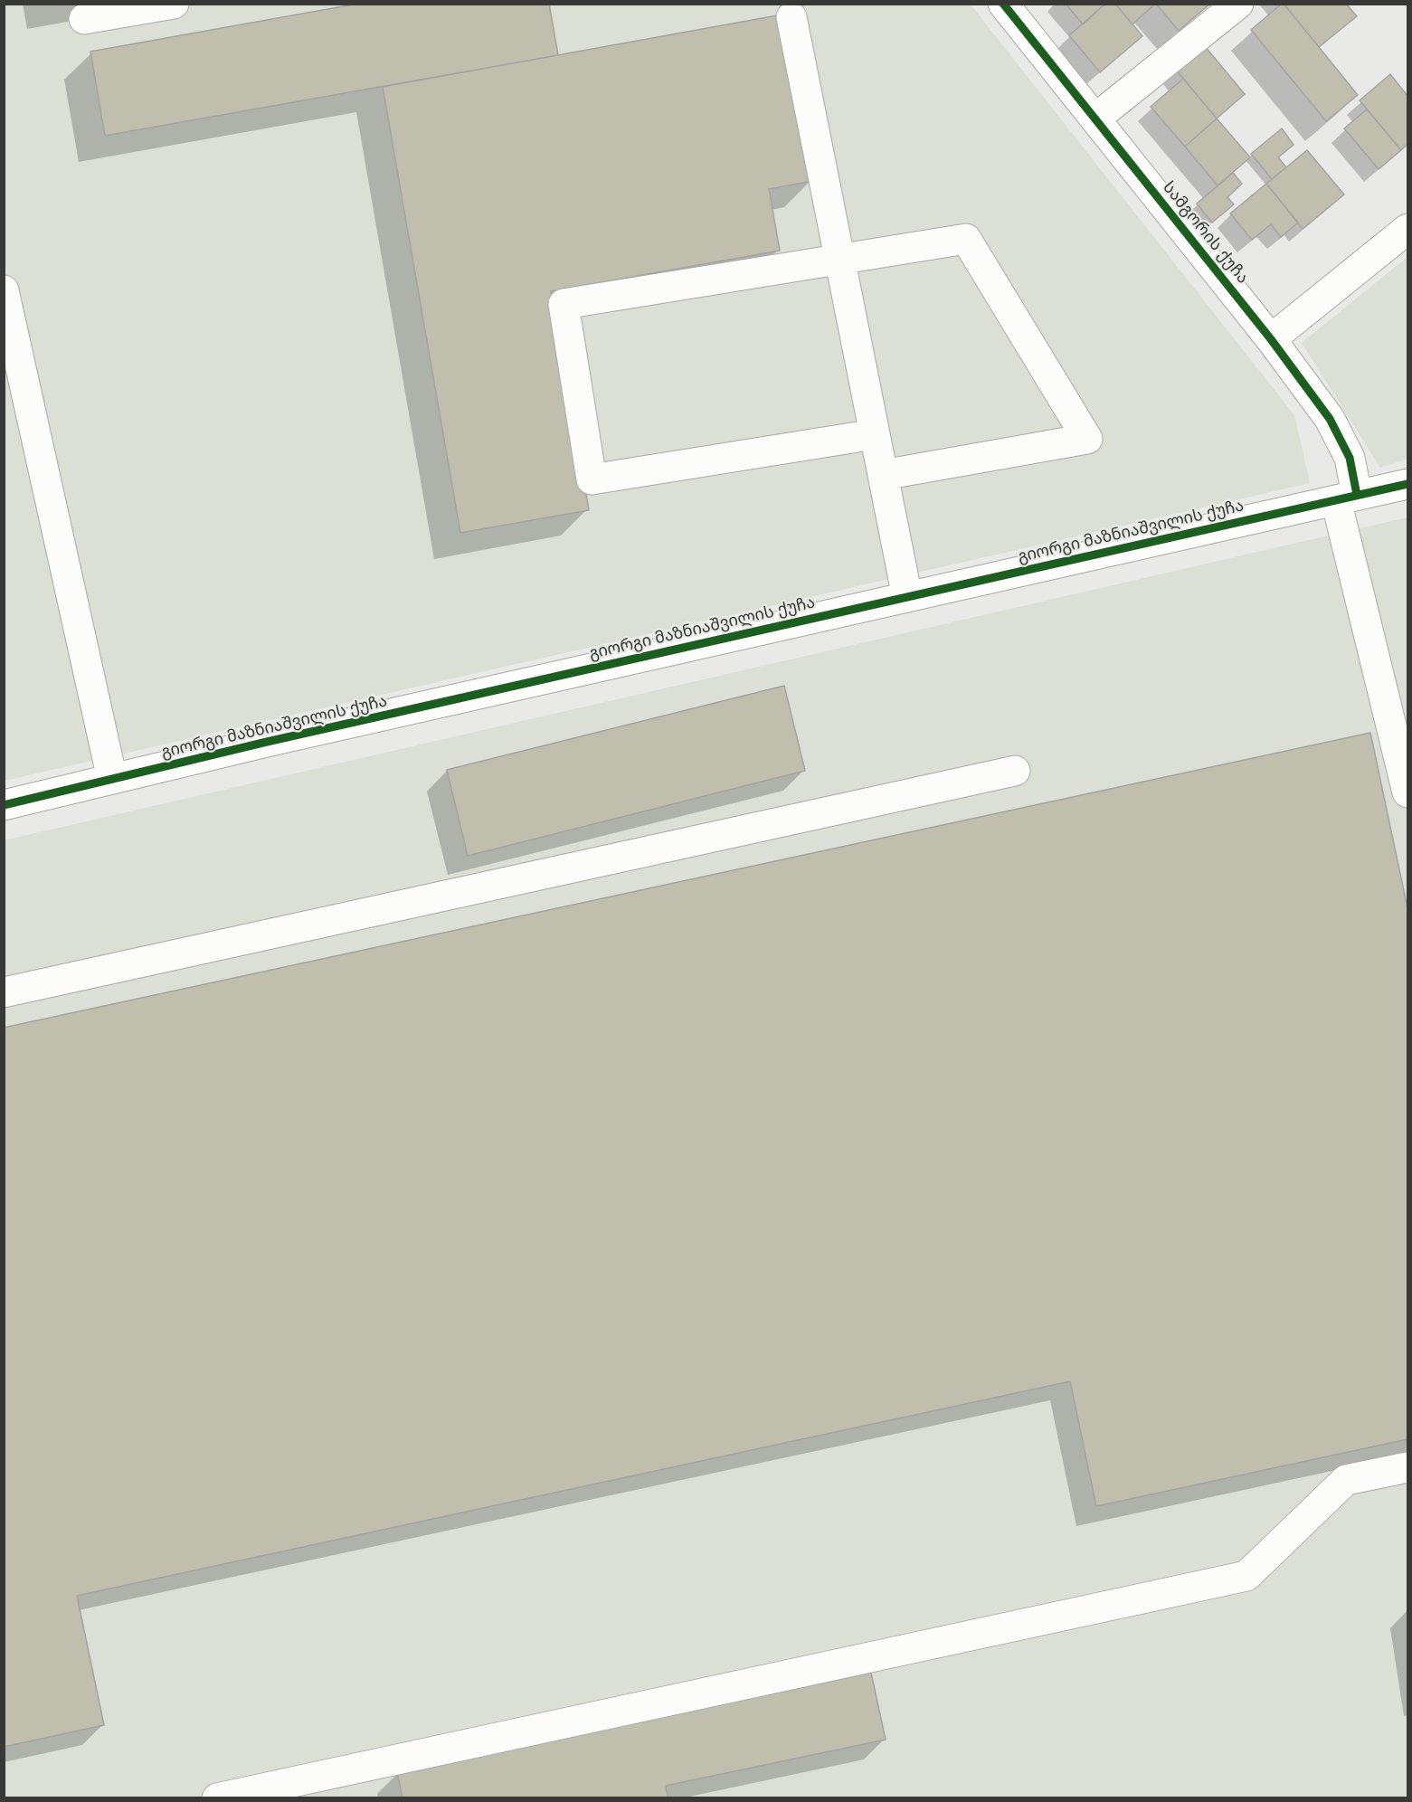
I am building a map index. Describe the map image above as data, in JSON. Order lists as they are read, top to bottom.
{
  "streets": {
    "street": ["სამგორის ქუჩა", "გიორგი მაზნიაშვილის ქუჩა"]
  },
  "crossings": [
    ["სამგორის ქუჩა", "გიორგი მაზნიაშვილის ქუჩა"]
  ]
}
